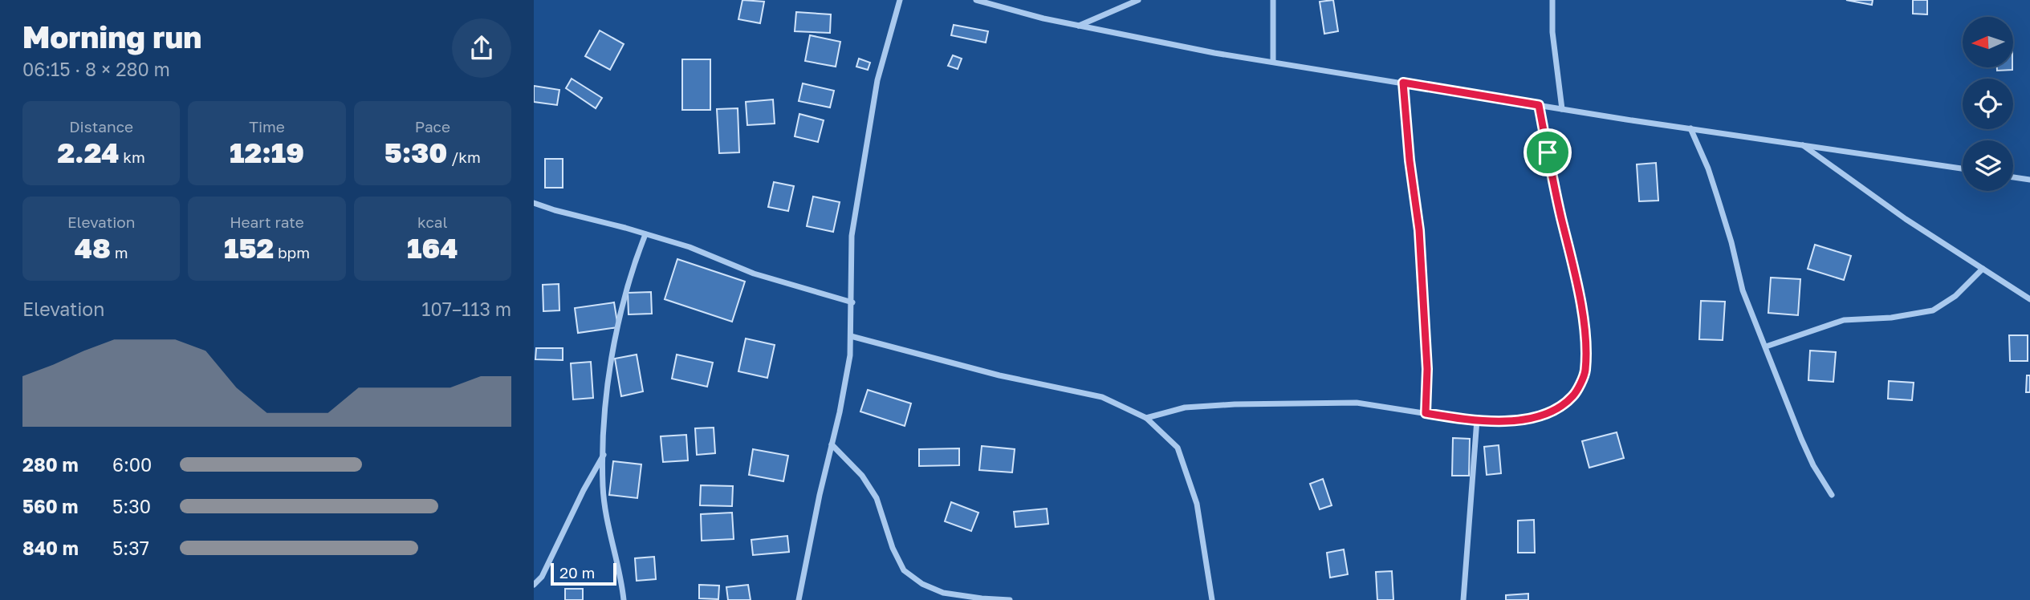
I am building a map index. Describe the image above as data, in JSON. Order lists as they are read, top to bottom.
{
  "scale_bar": "20 m",
  "north": "left",
  "page": {
    "heading": ["Morning run", "06:15 · 8 × 280 m"],
    "stats": [
      ["Distance", "2.24 km"],
      ["Time", "12:19"],
      ["Pace", "5:30 /km"],
      ["Elevation", "48 m"],
      ["Heart rate", "152 bpm"],
      ["kcal", "164"]
    ],
    "chart": ["Elevation", "107–113 m"],
    "list": [
      {
        "name": "280 m",
        "note": "6:00"
      },
      {
        "name": "560 m",
        "note": "5:30"
      },
      {
        "name": "840 m",
        "note": "5:37"
      }
    ],
    "scale": "20 m"
  }
}
